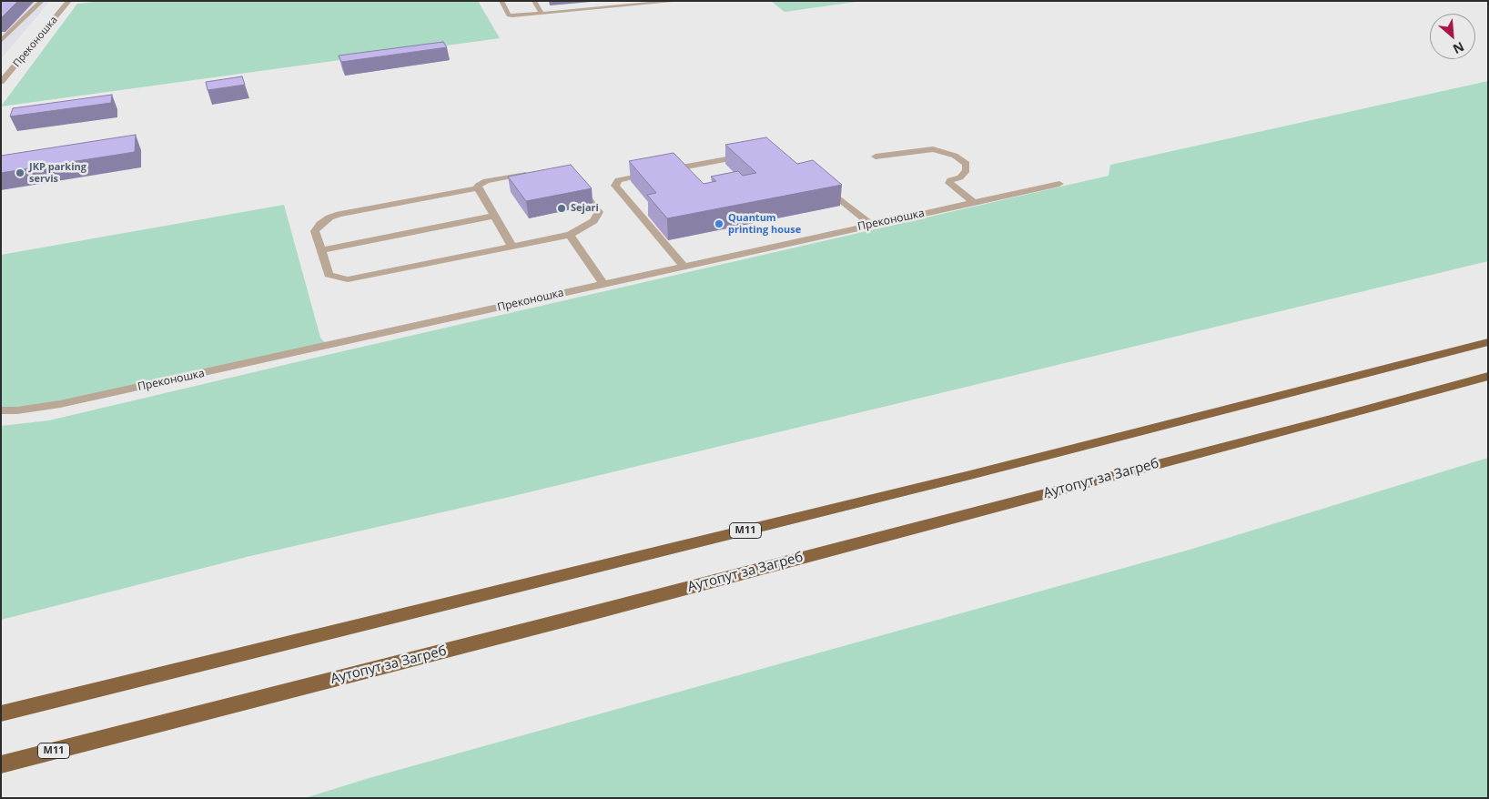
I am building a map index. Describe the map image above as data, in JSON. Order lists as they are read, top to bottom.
{
  "streets": {
    "highway": ["Аутопут за Загреб", "M11"],
    "lane": ["Преконошка"]
  },
  "places": ["JKP parking servis", "Sejari", "Quantum printing house"],
  "north": "bottom right"
}
